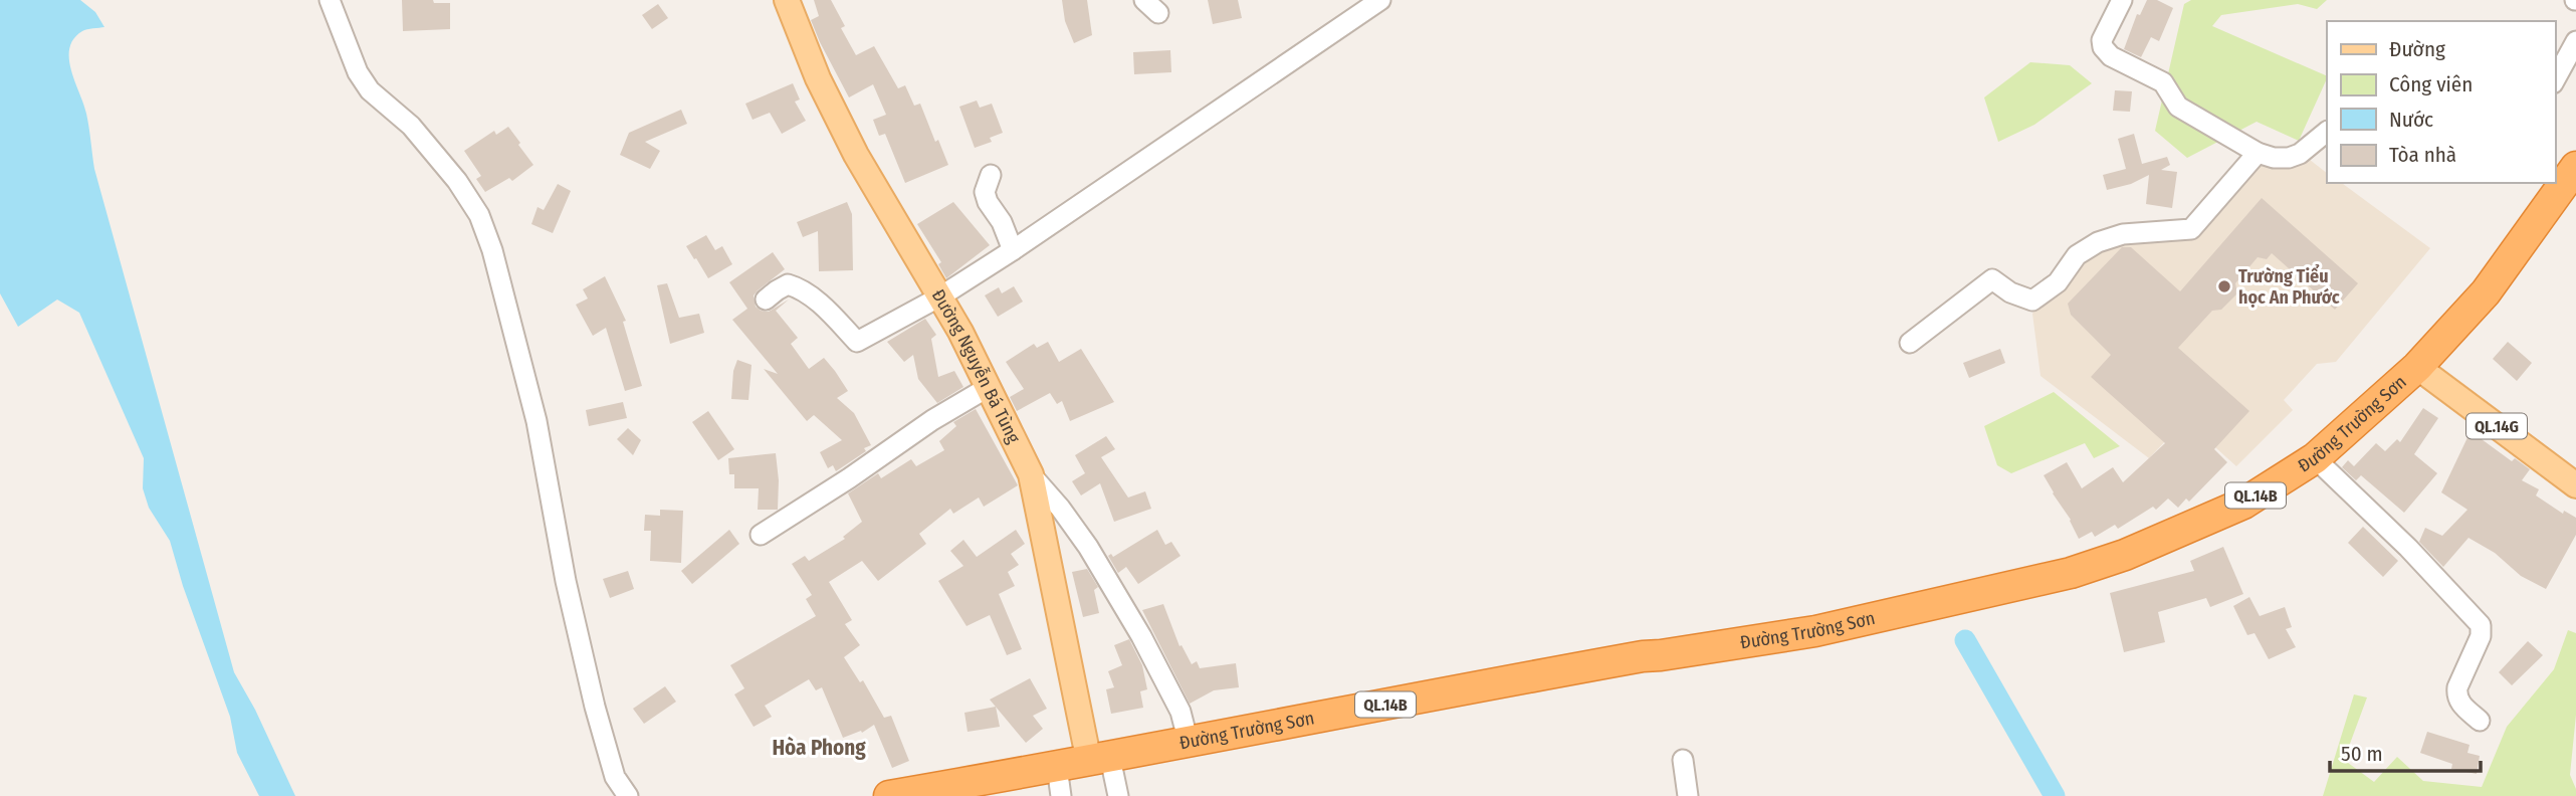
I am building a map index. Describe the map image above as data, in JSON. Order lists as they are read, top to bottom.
{
  "streets": {
    "highway": ["Đường Trường Sơn", "QL.14B"],
    "main road": ["Đường Nguyễn Bá Tùng", "QL.14G"]
  },
  "crossings": [
    ["Đường Nguyễn Bá Tùng", "Đường Trường Sơn"],
    ["Đường Trường Sơn", "QL.14G"]
  ],
  "districts": ["Hòa Phong"],
  "places": ["Trường Tiểu học An Phước"],
  "legend": [
    "Đường",
    "Công viên",
    "Nước",
    "Tòa nhà"
  ],
  "scale_bar": "50 m"
}
